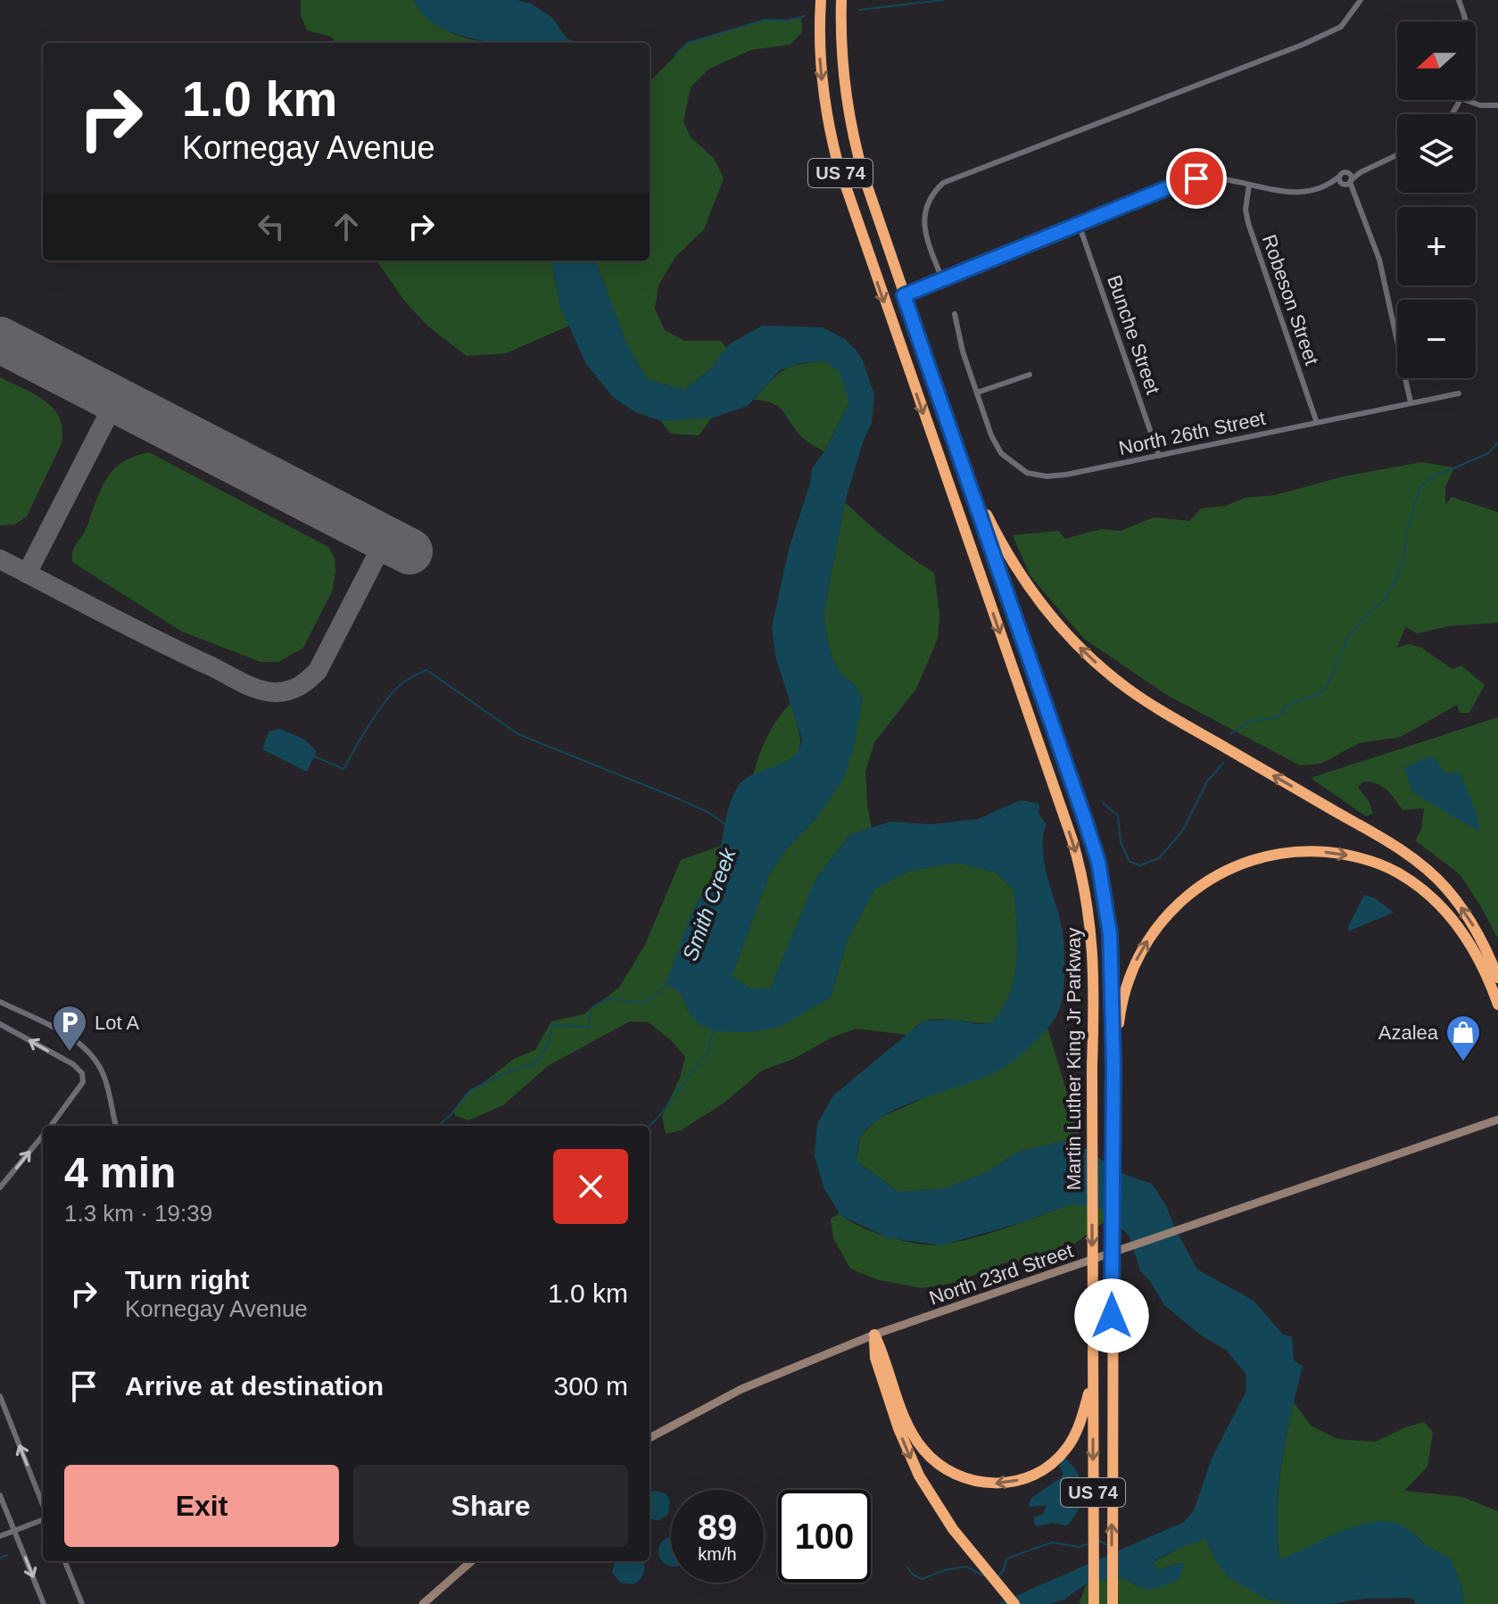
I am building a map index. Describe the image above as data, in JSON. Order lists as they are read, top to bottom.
{
  "streets": {
    "highway": ["US 74", "Martin Luther King Jr Parkway"],
    "main road": ["North 23rd Street"],
    "street": ["Robeson Street", "Bunche Street", "North 26th Street"]
  },
  "crossings": [
    ["Robeson Street", "North 26th Street"],
    ["Bunche Street", "North 26th Street"]
  ],
  "water": ["Smith Creek"],
  "places": {
    "parking": ["Lot A"],
    "shop": ["Azalea"]
  },
  "north": "left",
  "page": {
    "map_buttons": ["+", "−"],
    "turn": ["1.0 km", "Kornegay Avenue"],
    "heading": ["4 min", "1.3 km · 19:39"],
    "list": [
      {
        "name": "Turn right",
        "note": "Kornegay Avenue",
        "value": "1.0 km"
      },
      {
        "name": "Arrive at destination",
        "value": "300 m"
      }
    ],
    "buttons": ["Exit", "Share"],
    "speed": "89 km/h",
    "limit": "100"
  }
}
